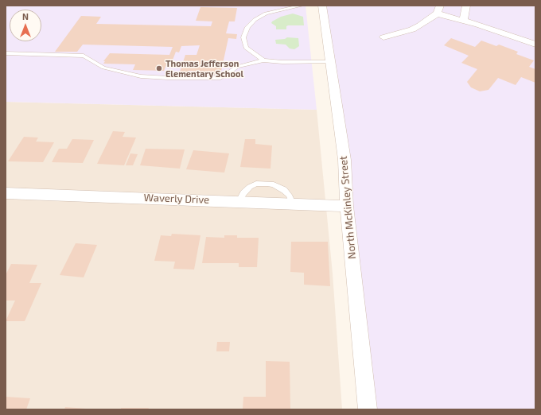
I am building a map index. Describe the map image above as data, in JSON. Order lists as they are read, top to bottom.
{
  "streets": {
    "street": ["Waverly Drive", "North McKinley Street"]
  },
  "crossings": [
    ["Waverly Drive", "North McKinley Street"]
  ],
  "places": ["Thomas Jefferson Elementary School"],
  "north": "top"
}
